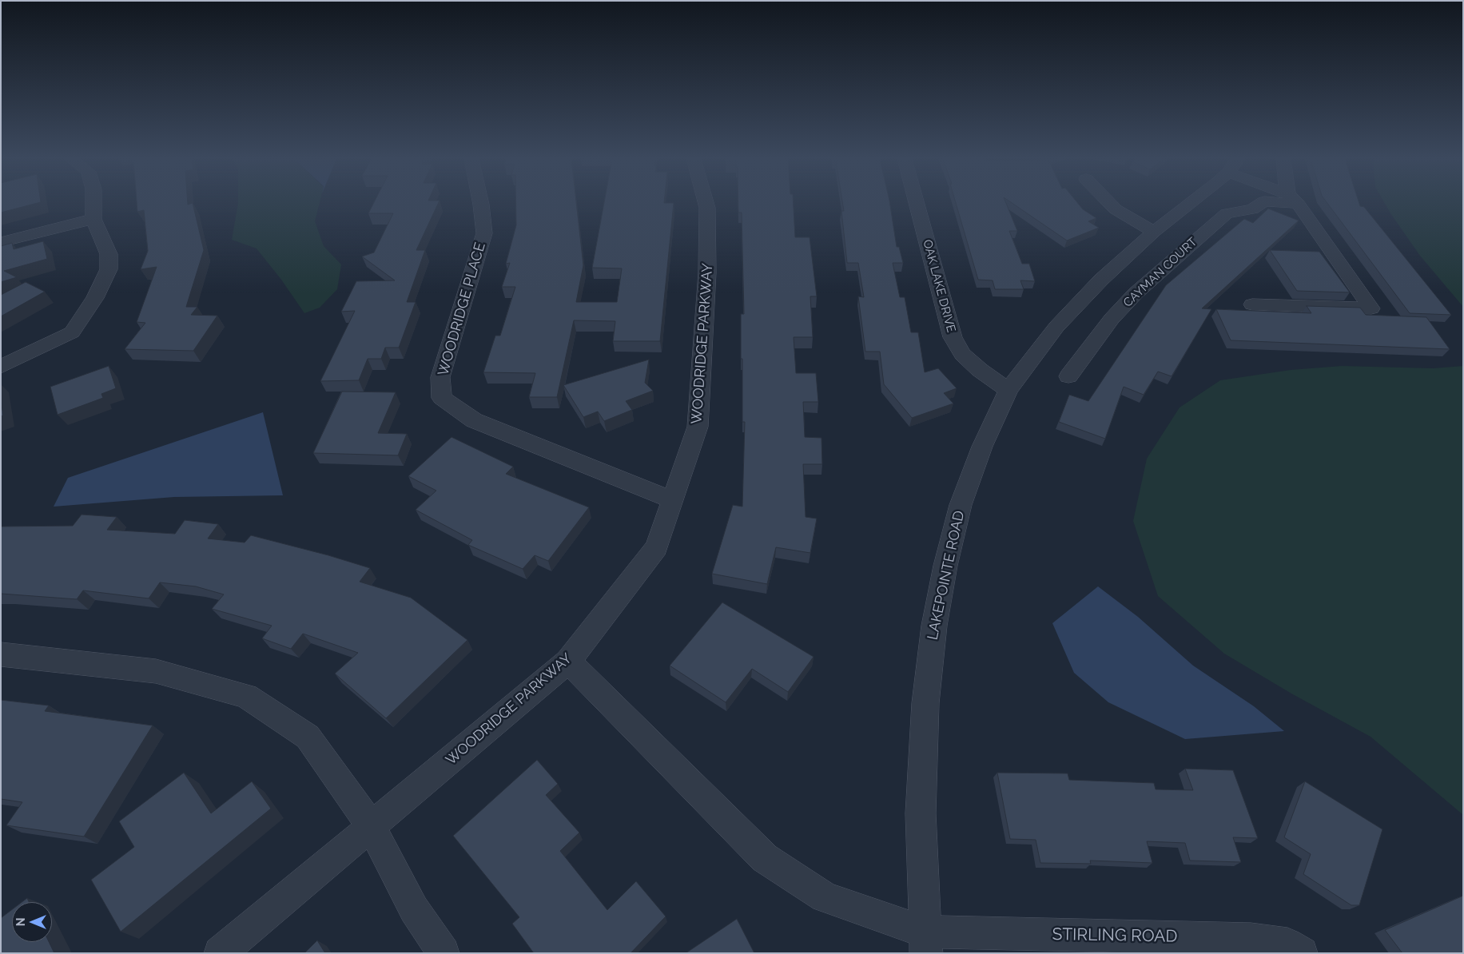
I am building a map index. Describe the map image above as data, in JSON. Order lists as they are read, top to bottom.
{
  "streets": {
    "street": [
      "CAYMAN COURT",
      "OAK LAKE DRIVE",
      "WOODRIDGE PLACE",
      "WOODRIDGE PARKWAY",
      "LAKEPOINTE ROAD",
      "STIRLING ROAD"
    ]
  },
  "crossings": [
    ["OAK LAKE DRIVE", "LAKEPOINTE ROAD"],
    ["WOODRIDGE PLACE", "WOODRIDGE PARKWAY"],
    ["WOODRIDGE PARKWAY", "STIRLING ROAD"],
    ["LAKEPOINTE ROAD", "STIRLING ROAD"]
  ],
  "north": "left"
}
